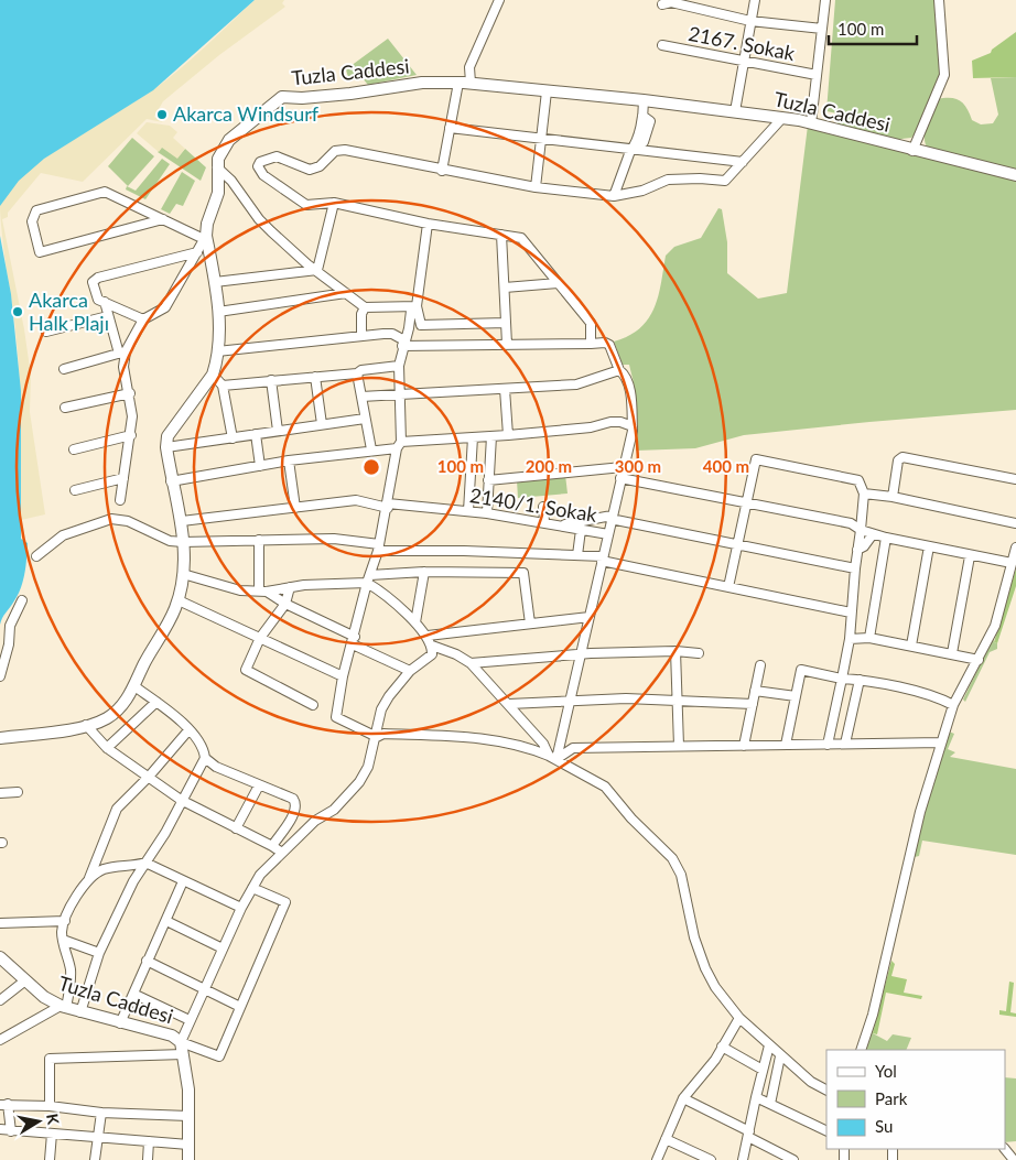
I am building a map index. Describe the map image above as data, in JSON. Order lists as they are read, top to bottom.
{
  "streets": {
    "main road": ["Tuzla Caddesi"],
    "street": ["2167. Sokak", "2140/1. Sokak"]
  },
  "places": ["Akarca Windsurf", "Akarca Halk Plajı"],
  "legend": ["Yol", "Park", "Su"],
  "scale_bar": "100 m",
  "north": "right",
  "rings": [
    "100 m",
    "200 m",
    "300 m",
    "400 m"
  ]
}
